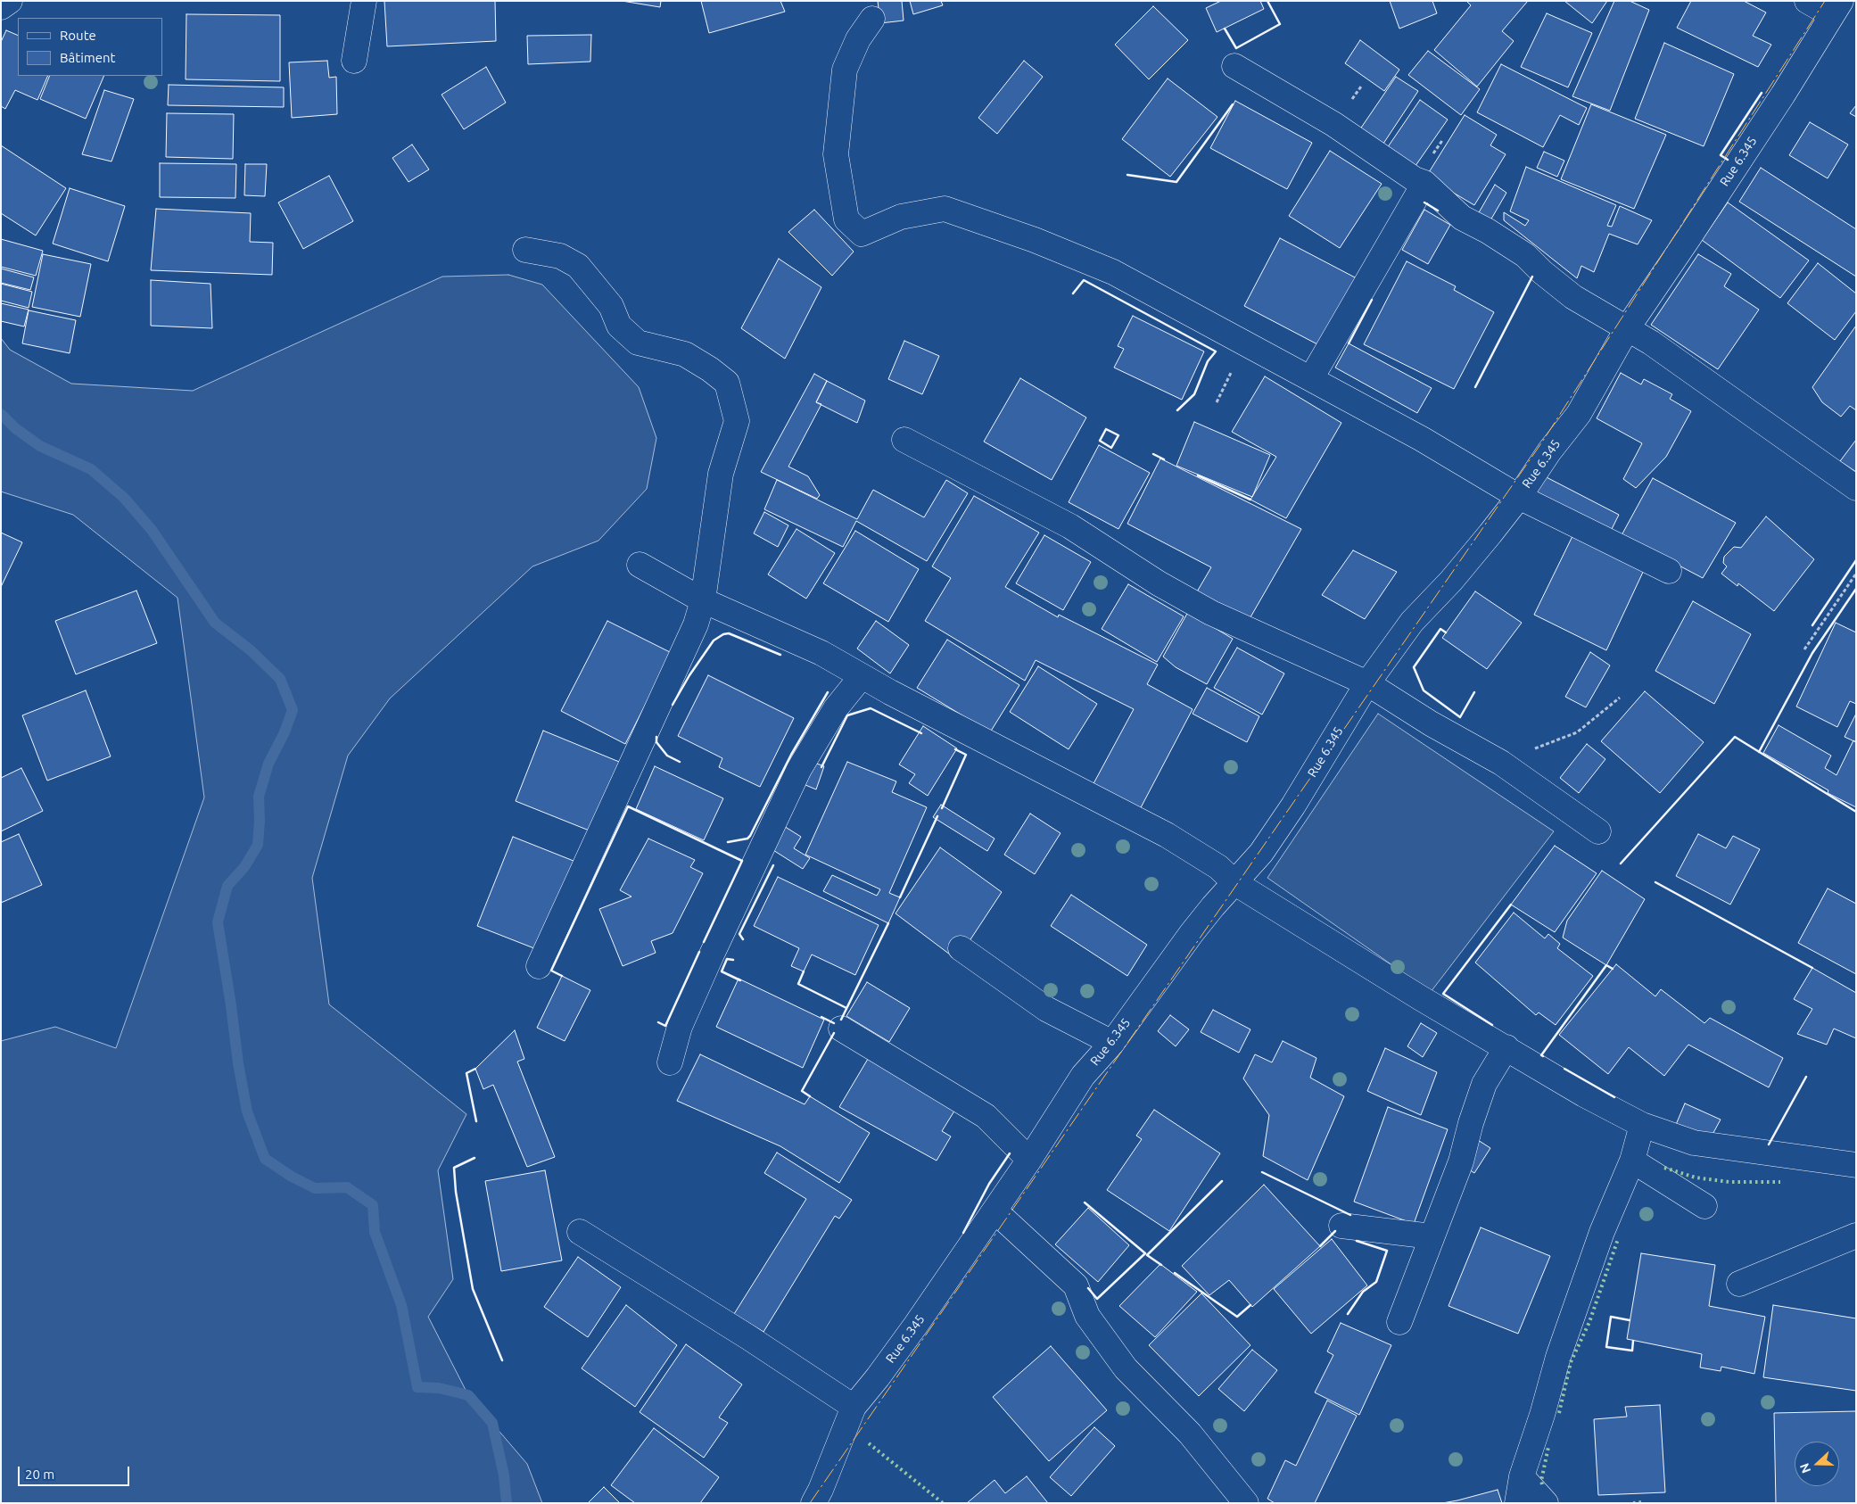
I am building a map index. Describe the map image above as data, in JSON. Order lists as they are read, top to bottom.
{
  "streets": {
    "street": ["Rue 6.345"]
  },
  "legend": ["Route", "Bâtiment"],
  "scale_bar": "20 m",
  "north": "left"
}
